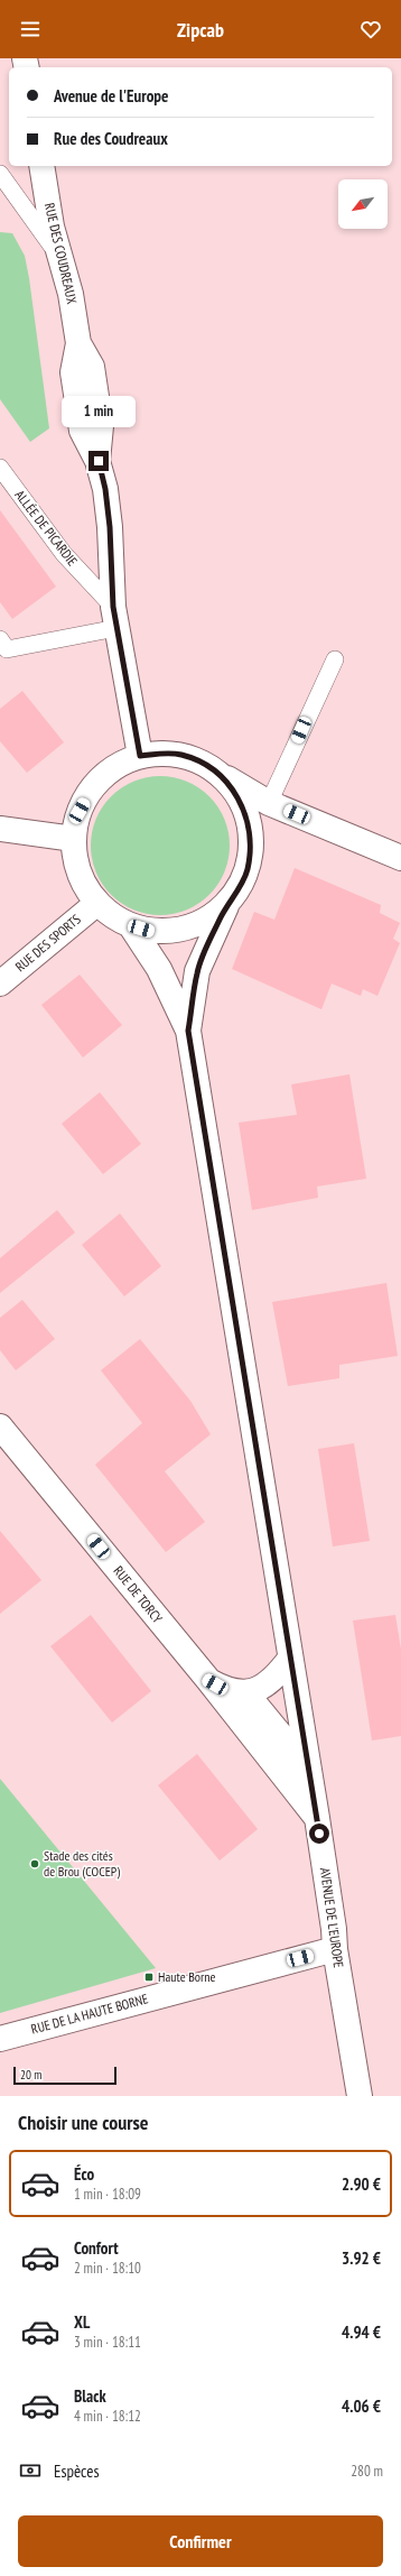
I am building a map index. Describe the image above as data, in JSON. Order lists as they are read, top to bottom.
{
  "streets": {
    "street": [
      "RUE DES COUDREAUX",
      "RUE DES SPORTS",
      "RUE DE TORCY",
      "AVENUE DE L'EUROPE",
      "RUE DE LA HAUTE BORNE"
    ],
    "lane": ["ALLÉE DE PICARDIE"]
  },
  "crossings": [
    ["RUE DES COUDREAUX", "ALLÉE DE PICARDIE"],
    ["RUE DE TORCY", "AVENUE DE L'EUROPE"],
    ["AVENUE DE L'EUROPE", "RUE DE LA HAUTE BORNE"]
  ],
  "places": {
    "other": ["Stade des cités de Brou (COCEP)"],
    "transit": ["Haute Borne"]
  },
  "scale_bar": "20 m",
  "north": "bottom left",
  "page": {
    "header": "Zipcab",
    "banner": ["Avenue de l'Europe", "Rue des Coudreaux"],
    "bubble": "1 min",
    "scale": "20 m",
    "heading": "Choisir une course",
    "list": [
      {
        "name": "Éco",
        "note": "1 min · 18:09",
        "value": "2.90 €"
      },
      {
        "name": "Confort",
        "note": "2 min · 18:10",
        "value": "3.92 €"
      },
      {
        "name": "XL",
        "note": "3 min · 18:11",
        "value": "4.94 €"
      },
      {
        "name": "Black",
        "note": "4 min · 18:12",
        "value": "4.06 €"
      }
    ],
    "pay": ["Espèces", "280 m"],
    "buttons": "Confirmer"
  }
}
